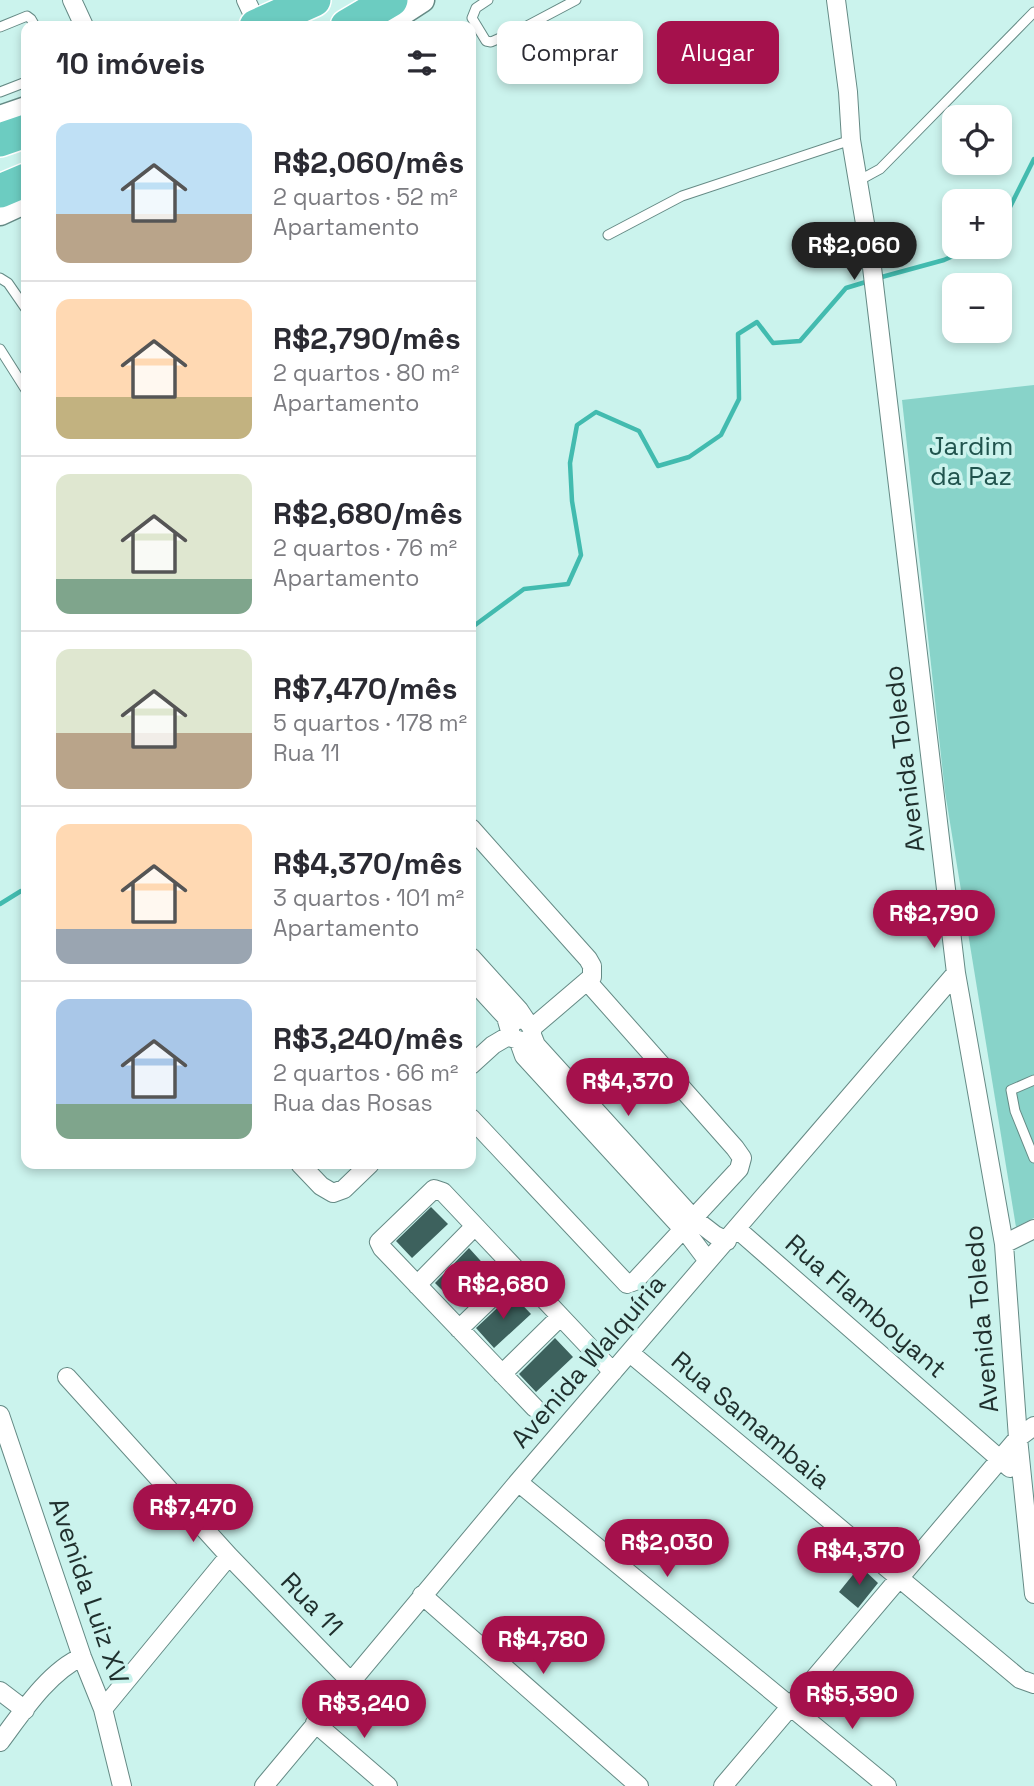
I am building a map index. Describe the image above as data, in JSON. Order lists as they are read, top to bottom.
{
  "streets": {
    "street": [
      "Avenida Toledo",
      "Rua Flamboyant",
      "Avenida Walquíria",
      "Rua Samambaia",
      "Avenida Luiz XV",
      "Rua 11"
    ]
  },
  "crossings": [
    ["Avenida Toledo", "Rua Flamboyant"],
    ["Avenida Toledo", "Avenida Walquíria"],
    ["Rua Flamboyant", "Avenida Walquíria"],
    ["Avenida Walquíria", "Rua Samambaia"],
    ["Avenida Walquíria", "Rua 11"]
  ],
  "parks": ["Jardim da Paz"],
  "page": {
    "chip": ["Comprar", "Alugar"],
    "heading": "10 imóveis",
    "map_buttons": ["+", "−"],
    "list": [
      {
        "name": "R$2,060/mês",
        "note": "2 quartos · 52 m² · Apartamento"
      },
      {
        "name": "R$2,790/mês",
        "note": "2 quartos · 80 m² · Apartamento"
      },
      {
        "name": "R$2,680/mês",
        "note": "2 quartos · 76 m² · Apartamento"
      },
      {
        "name": "R$7,470/mês",
        "note": "5 quartos · 178 m² · Rua 11"
      },
      {
        "name": "R$4,370/mês",
        "note": "3 quartos · 101 m² · Apartamento"
      },
      {
        "name": "R$3,240/mês",
        "note": "2 quartos · 66 m² · Rua das Rosas"
      }
    ],
    "price": [
      "R$2,060",
      "R$2,790",
      "R$4,370",
      "R$2,680",
      "R$7,470",
      "R$2,030",
      "R$4,370",
      "R$4,780",
      "R$5,390",
      "R$3,240"
    ]
  }
}
